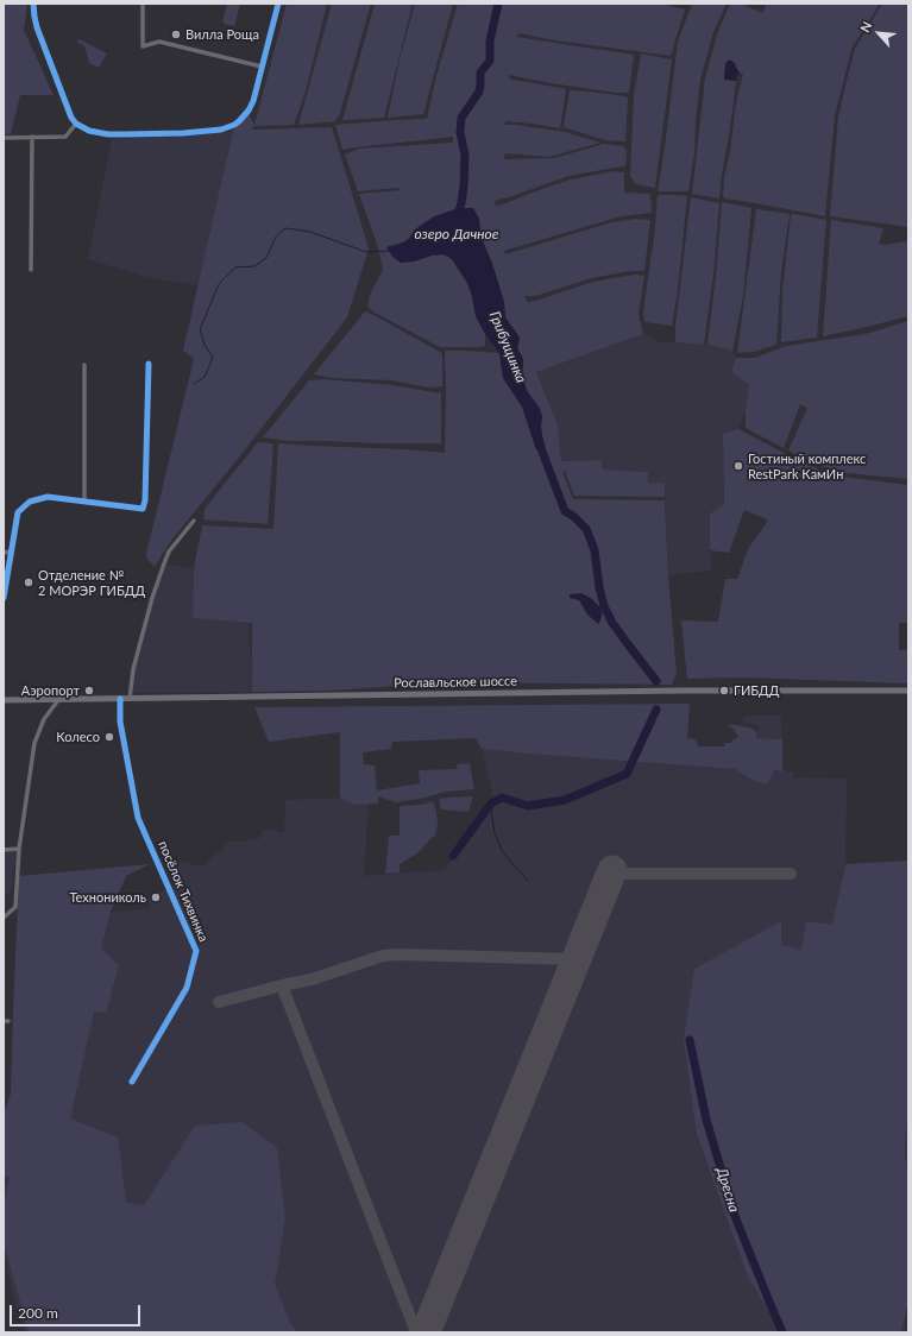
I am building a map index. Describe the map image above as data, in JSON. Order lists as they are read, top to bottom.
{
  "streets": {
    "main road": ["Рославльское шоссе"],
    "street": ["посёлок Тихвинка"]
  },
  "crossings": [
    ["Рославльское шоссе", "посёлок Тихвинка"]
  ],
  "water": ["озеро Дачное", "Грибущинка", "Дресна"],
  "places": [
    "Вилла Роща",
    "Гостиный комплекс RestPark КамИн",
    "Отделение № 2 МОРЭР ГИБДД",
    "Аэропорт",
    "ГИБДД",
    "Колесо",
    "Технониколь"
  ],
  "scale_bar": "200 m",
  "north": "top left"
}
